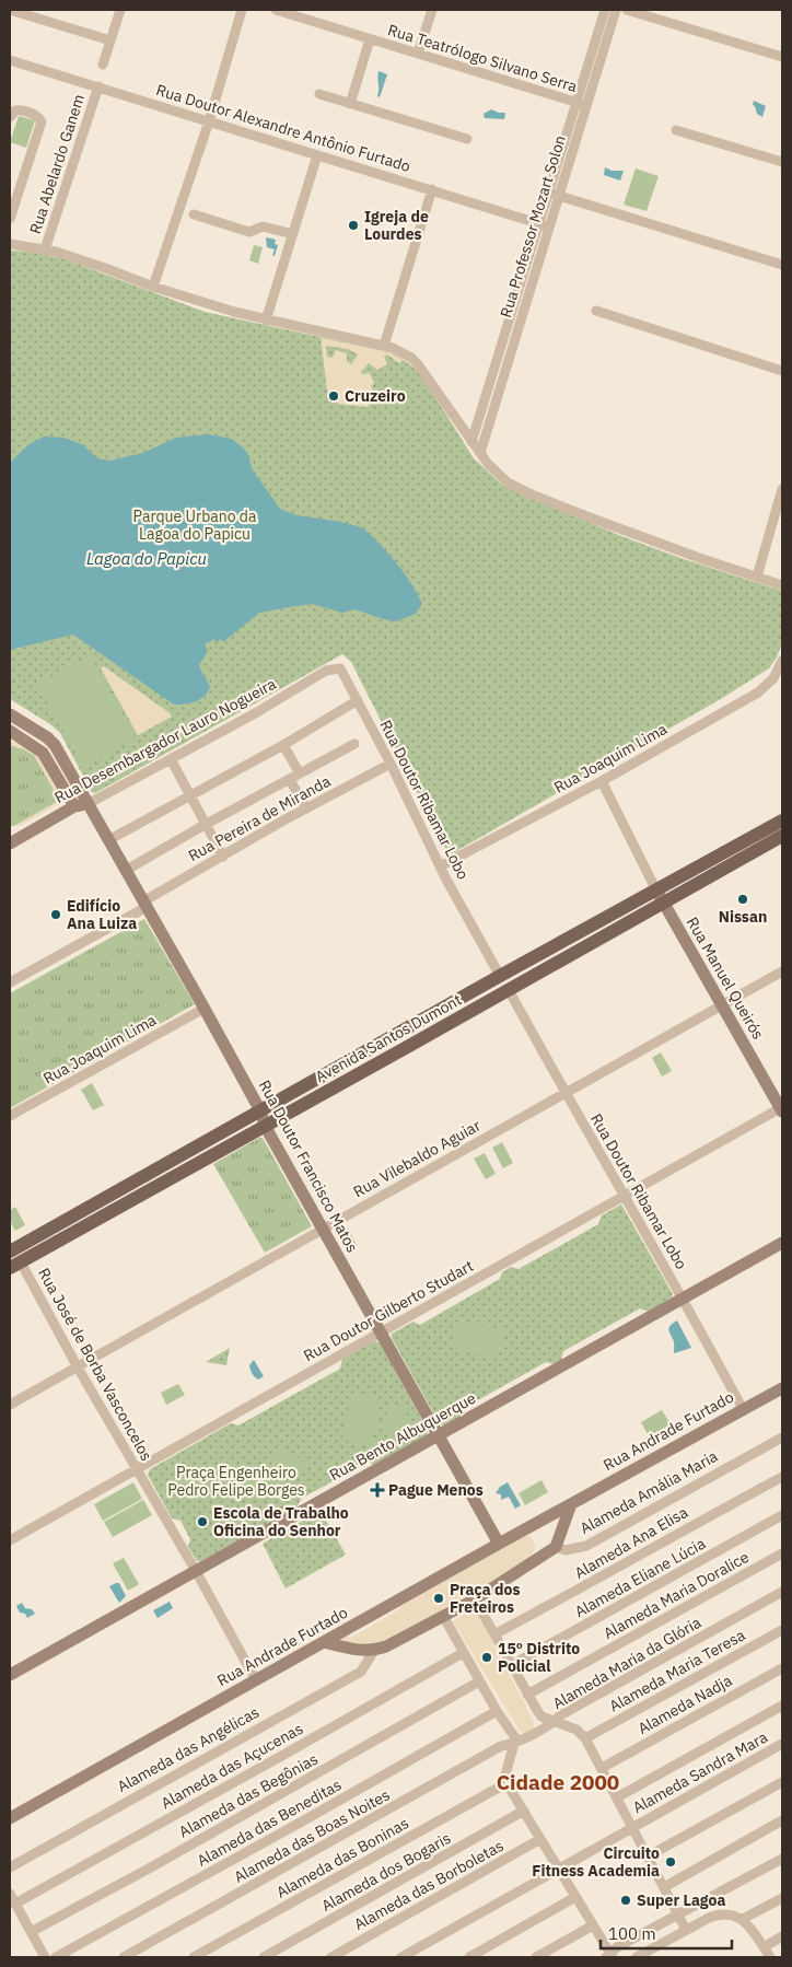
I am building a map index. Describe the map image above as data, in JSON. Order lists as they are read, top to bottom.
{
  "streets": {
    "main road": ["Avenida Santos Dumont"],
    "street": [
      "Rua Teatrólogo Silvano Serra",
      "Rua Doutor Alexandre Antônio Furtado",
      "Rua Abelardo Ganem",
      "Rua Professor Mozart Solon",
      "Rua Desembargador Lauro Nogueira",
      "Rua Joaquim Lima",
      "Rua Doutor Ribamar Lobo",
      "Rua Pereira de Miranda",
      "Rua Manuel Queirós",
      "Rua Vilebaldo Aguiar",
      "Rua Doutor Francisco Matos",
      "Rua Doutor Gilberto Studart",
      "Rua José de Borba Vasconcelos",
      "Rua Andrade Furtado",
      "Rua Bento Albuquerque",
      "Alameda Amália Maria",
      "Alameda Ana Elisa",
      "Alameda Eliane Lúcia",
      "Alameda Maria Doralice",
      "Alameda Maria da Glória",
      "Alameda Maria Teresa",
      "Alameda Nadja",
      "Alameda das Angélicas",
      "Alameda das Açucenas",
      "Alameda Sandra Mara",
      "Alameda das Begônias",
      "Alameda das Beneditas",
      "Alameda das Boas Noites",
      "Alameda das Boninas",
      "Alameda dos Bogaris",
      "Alameda das Borboletas"
    ]
  },
  "crossings": [
    ["Rua Teatrólogo Silvano Serra", "Rua Professor Mozart Solon"],
    ["Rua Doutor Alexandre Antônio Furtado", "Rua Abelardo Ganem"],
    ["Rua Doutor Alexandre Antônio Furtado", "Rua Professor Mozart Solon"],
    ["Rua Desembargador Lauro Nogueira", "Rua Doutor Ribamar Lobo"],
    ["Rua Desembargador Lauro Nogueira", "Rua Doutor Francisco Matos"],
    ["Rua Joaquim Lima", "Rua Doutor Ribamar Lobo"],
    ["Rua Joaquim Lima", "Rua Doutor Francisco Matos"],
    ["Rua Doutor Ribamar Lobo", "Rua Pereira de Miranda"],
    ["Rua Doutor Ribamar Lobo", "Avenida Santos Dumont"],
    ["Rua Doutor Ribamar Lobo", "Rua Vilebaldo Aguiar"],
    ["Rua Doutor Ribamar Lobo", "Rua Doutor Gilberto Studart"],
    ["Rua Doutor Ribamar Lobo", "Rua Andrade Furtado"],
    ["Rua Doutor Ribamar Lobo", "Rua Bento Albuquerque"],
    ["Rua Pereira de Miranda", "Rua Doutor Francisco Matos"],
    ["Rua Manuel Queirós", "Avenida Santos Dumont"],
    ["Rua Manuel Queirós", "Rua Vilebaldo Aguiar"],
    ["Rua Manuel Queirós", "Rua Doutor Gilberto Studart"],
    ["Avenida Santos Dumont", "Rua Doutor Francisco Matos"],
    ["Avenida Santos Dumont", "Rua José de Borba Vasconcelos"],
    ["Rua Vilebaldo Aguiar", "Rua Doutor Francisco Matos"],
    ["Rua Vilebaldo Aguiar", "Rua José de Borba Vasconcelos"],
    ["Rua Doutor Francisco Matos", "Rua Doutor Gilberto Studart"],
    ["Rua Doutor Francisco Matos", "Rua Andrade Furtado"],
    ["Rua Doutor Francisco Matos", "Rua Bento Albuquerque"],
    ["Rua Doutor Gilberto Studart", "Rua José de Borba Vasconcelos"],
    ["Rua José de Borba Vasconcelos", "Rua Andrade Furtado"],
    ["Rua José de Borba Vasconcelos", "Rua Bento Albuquerque"],
    ["Alameda Maria da Glória", "Alameda das Boas Noites"]
  ],
  "districts": ["Cidade 2000"],
  "water": ["Lagoa do Papicu"],
  "parks": ["Parque Urbano da Lagoa do Papicu", "Praça Engenheiro Pedro Felipe Borges"],
  "places": {
    "other": [
      "Igreja de Lourdes",
      "Cruzeiro",
      "Nissan",
      "Edifício Ana Luiza",
      "Escola de Trabalho Oficina do Senhor",
      "Praça dos Freteiros",
      "15º Distrito Policial",
      "Circuito Fitness Academia",
      "Super Lagoa"
    ],
    "health": ["Pague Menos"]
  },
  "scale_bar": "100 m"
}
